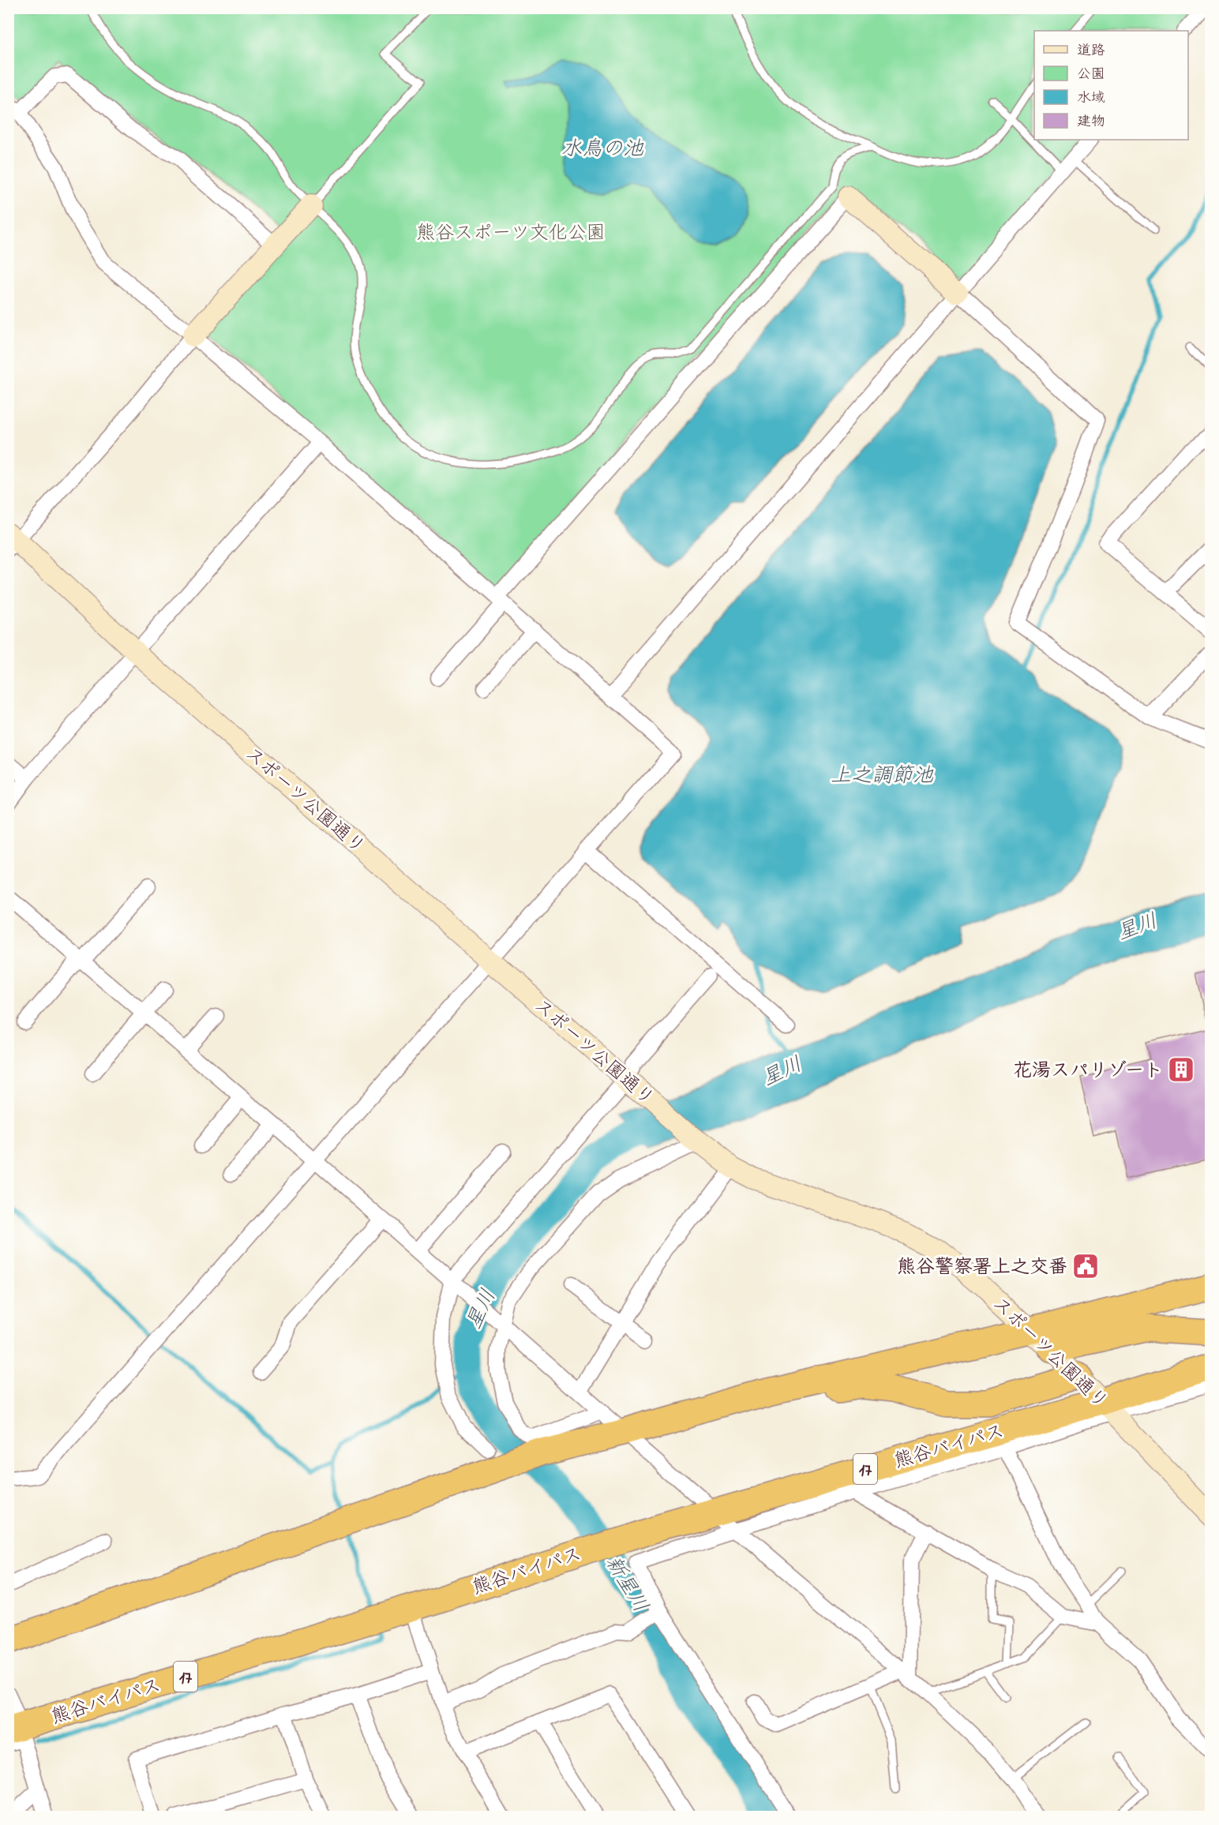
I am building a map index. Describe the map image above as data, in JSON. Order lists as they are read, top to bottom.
{
  "streets": {
    "highway": ["熊谷バイパス", "17"],
    "street": ["スポーツ公園通り"]
  },
  "crossings": [
    ["スポーツ公園通り", "熊谷バイパス"]
  ],
  "water": [
    "水鳥の池",
    "上之調節池",
    "星川",
    "新星川"
  ],
  "parks": ["熊谷スポーツ文化公園"],
  "places": {
    "building": ["花湯スパリゾート"],
    "public building": ["熊谷警察署上之交番"]
  },
  "legend": [
    "道路",
    "公園",
    "水域",
    "建物"
  ]
}
